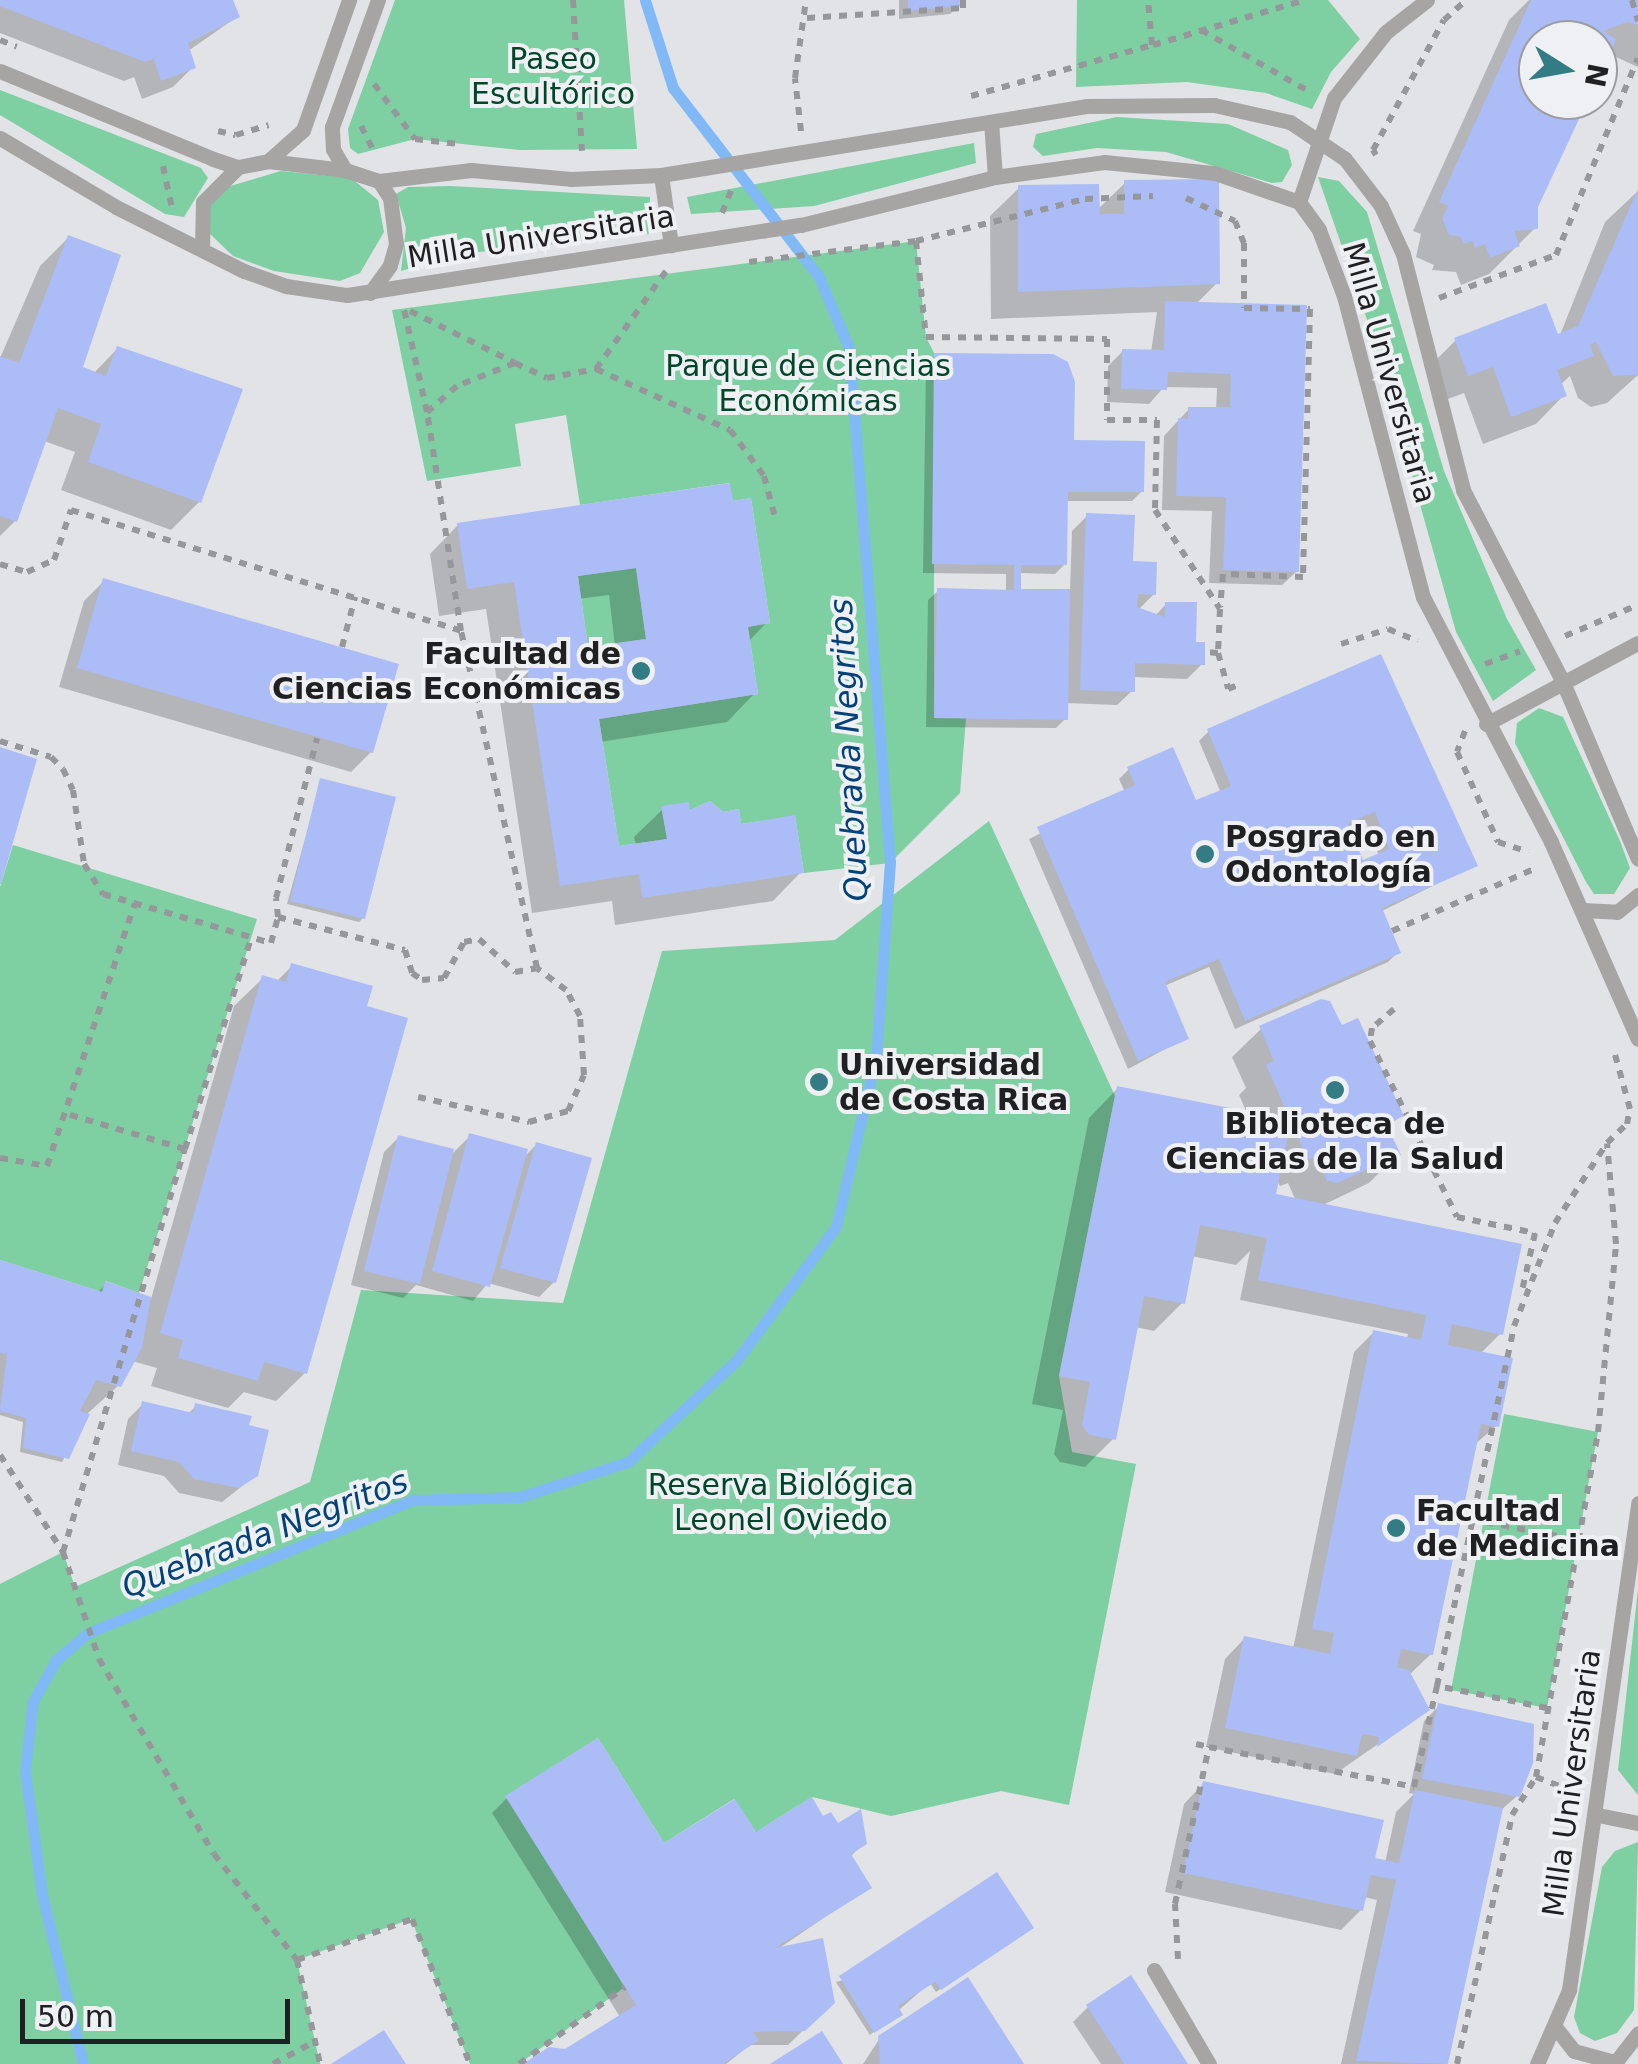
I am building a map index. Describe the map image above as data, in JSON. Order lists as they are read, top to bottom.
{
  "streets": {
    "lane": ["Milla Universitaria"]
  },
  "water": ["Quebrada Negritos"],
  "parks": ["Paseo Escultórico", "Parque de Ciencias Económicas", "Reserva Biológica Leonel Oviedo"],
  "places": [
    "Facultad de Ciencias Económicas",
    "Posgrado en Odontología",
    "Universidad de Costa Rica",
    "Biblioteca de Ciencias de la Salud",
    "Facultad de Medicina"
  ],
  "scale_bar": "50 m",
  "north": "right"
}
